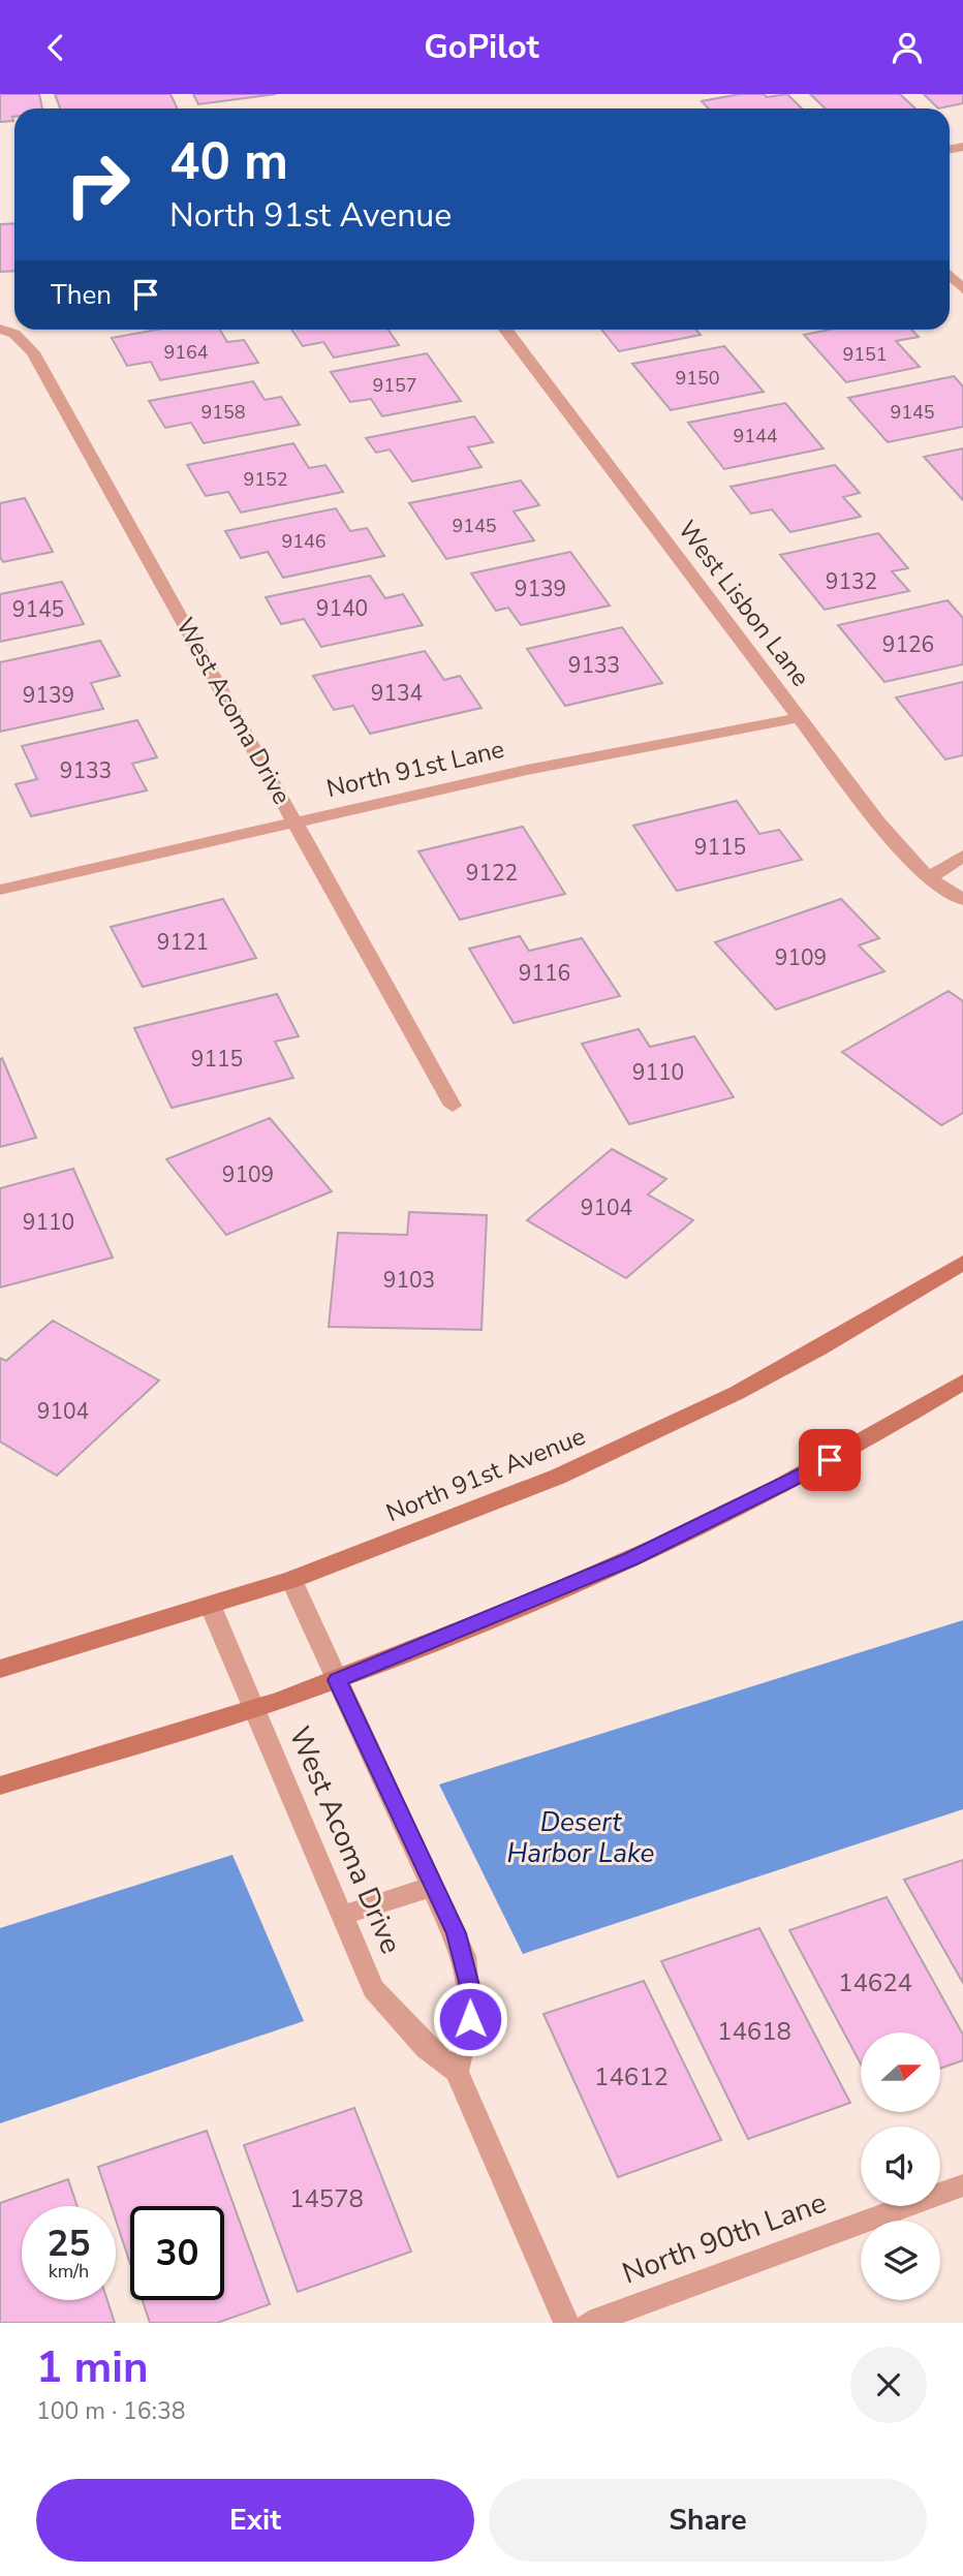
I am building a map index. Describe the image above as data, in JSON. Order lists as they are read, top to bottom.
{
  "streets": {
    "main road": ["North 91st Avenue"],
    "street": [
      "West Lisbon Lane",
      "West Acoma Drive",
      "North 91st Lane",
      "North 90th Lane"
    ]
  },
  "crossings": [
    ["West Lisbon Lane", "North 91st Lane"],
    ["West Acoma Drive", "North 91st Lane"],
    ["West Acoma Drive", "North 91st Avenue"]
  ],
  "water": ["Desert Harbor Lake"],
  "house_numbers": [
    "9164",
    "9151",
    "9150",
    "9157",
    "9158",
    "9145",
    "9144",
    "9152",
    "9145",
    "9146",
    "9132",
    "9139",
    "9140",
    "9145",
    "9126",
    "9133",
    "9134",
    "9139",
    "9133",
    "9115",
    "9122",
    "9121",
    "9109",
    "9116",
    "9115",
    "9110",
    "9109",
    "9104",
    "9110",
    "9103",
    "9104",
    "14624",
    "14618",
    "14612",
    "14578"
  ],
  "north": "right",
  "page": {
    "header": "GoPilot",
    "turn": ["40 m", "North 91st Avenue"],
    "then": "Then",
    "speed": "25 km/h",
    "limit": "30",
    "heading": ["1 min", "100 m · 16:38"],
    "buttons": ["Exit", "Share"]
  }
}
